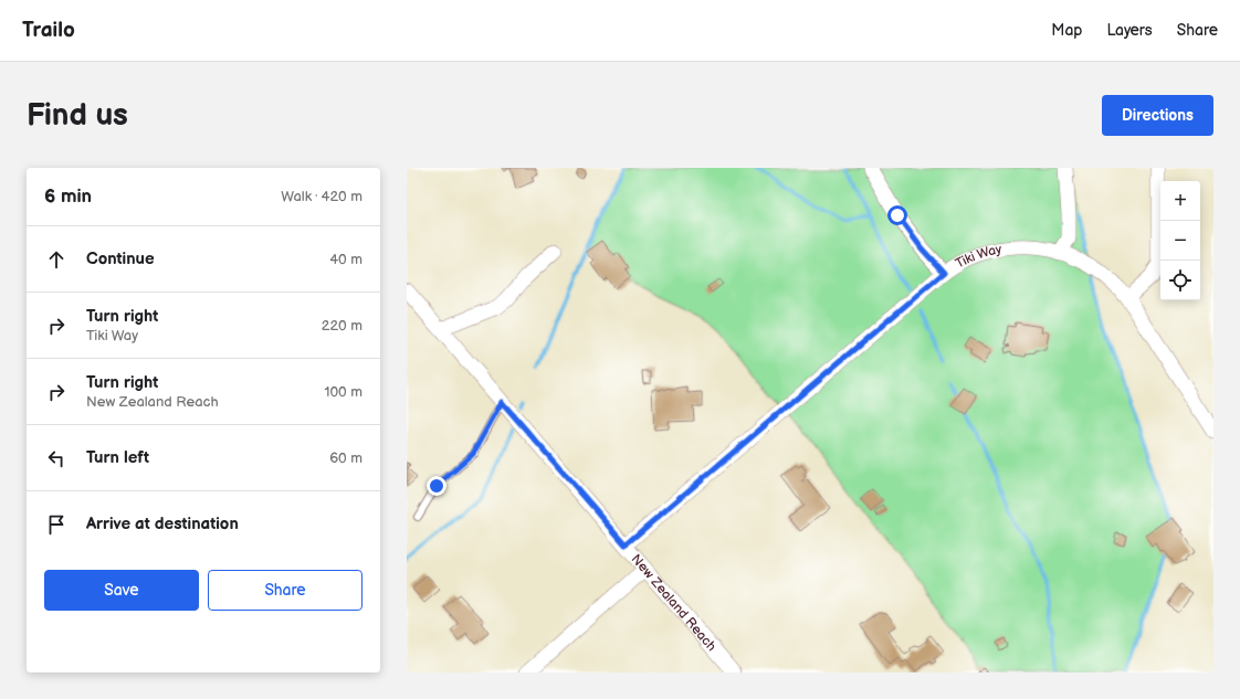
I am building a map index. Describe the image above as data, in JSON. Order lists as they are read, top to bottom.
{
  "streets": {
    "street": ["Tiki Way", "New Zealand Reach"]
  },
  "crossings": [
    ["Tiki Way", "New Zealand Reach"]
  ],
  "page": {
    "header": "Trailo",
    "nav": ["Map", "Layers", "Share"],
    "buttons": [
      "Directions",
      ["Save", "Share"]
    ],
    "title": "Find us",
    "heading": ["6 min", "Walk · 420 m"],
    "map_buttons": ["+", "−"],
    "list": [
      ["Continue", "40 m"],
      ["Turn right", "Tiki Way", "220 m"],
      ["Turn right", "New Zealand Reach", "100 m"],
      ["Turn left", "60 m"],
      "Arrive at destination"
    ]
  }
}
